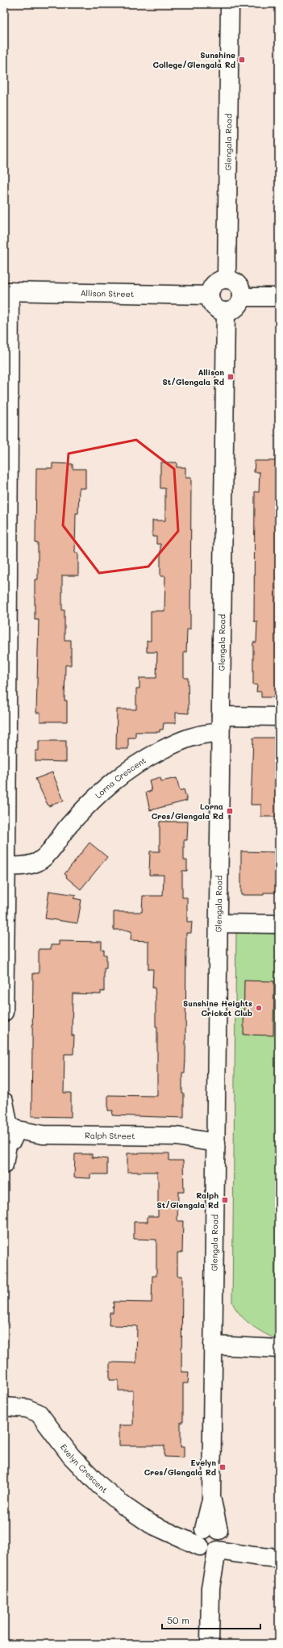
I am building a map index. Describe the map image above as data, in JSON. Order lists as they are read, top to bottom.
{
  "streets": {
    "street": [
      "Glengala Road",
      "Allison Street",
      "Lorna Crescent",
      "Ralph Street",
      "Evelyn Crescent"
    ]
  },
  "crossings": [
    ["Glengala Road", "Allison Street"],
    ["Glengala Road", "Lorna Crescent"],
    ["Glengala Road", "Ralph Street"],
    ["Glengala Road", "Evelyn Crescent"]
  ],
  "places": {
    "transit": [
      "Sunshine College/Glengala Rd",
      "Allison St/Glengala Rd",
      "Lorna Cres/Glengala Rd",
      "Ralph St/Glengala Rd",
      "Evelyn Cres/Glengala Rd"
    ],
    "other": ["Sunshine Heights Cricket Club"]
  },
  "scale_bar": "50 m"
}
